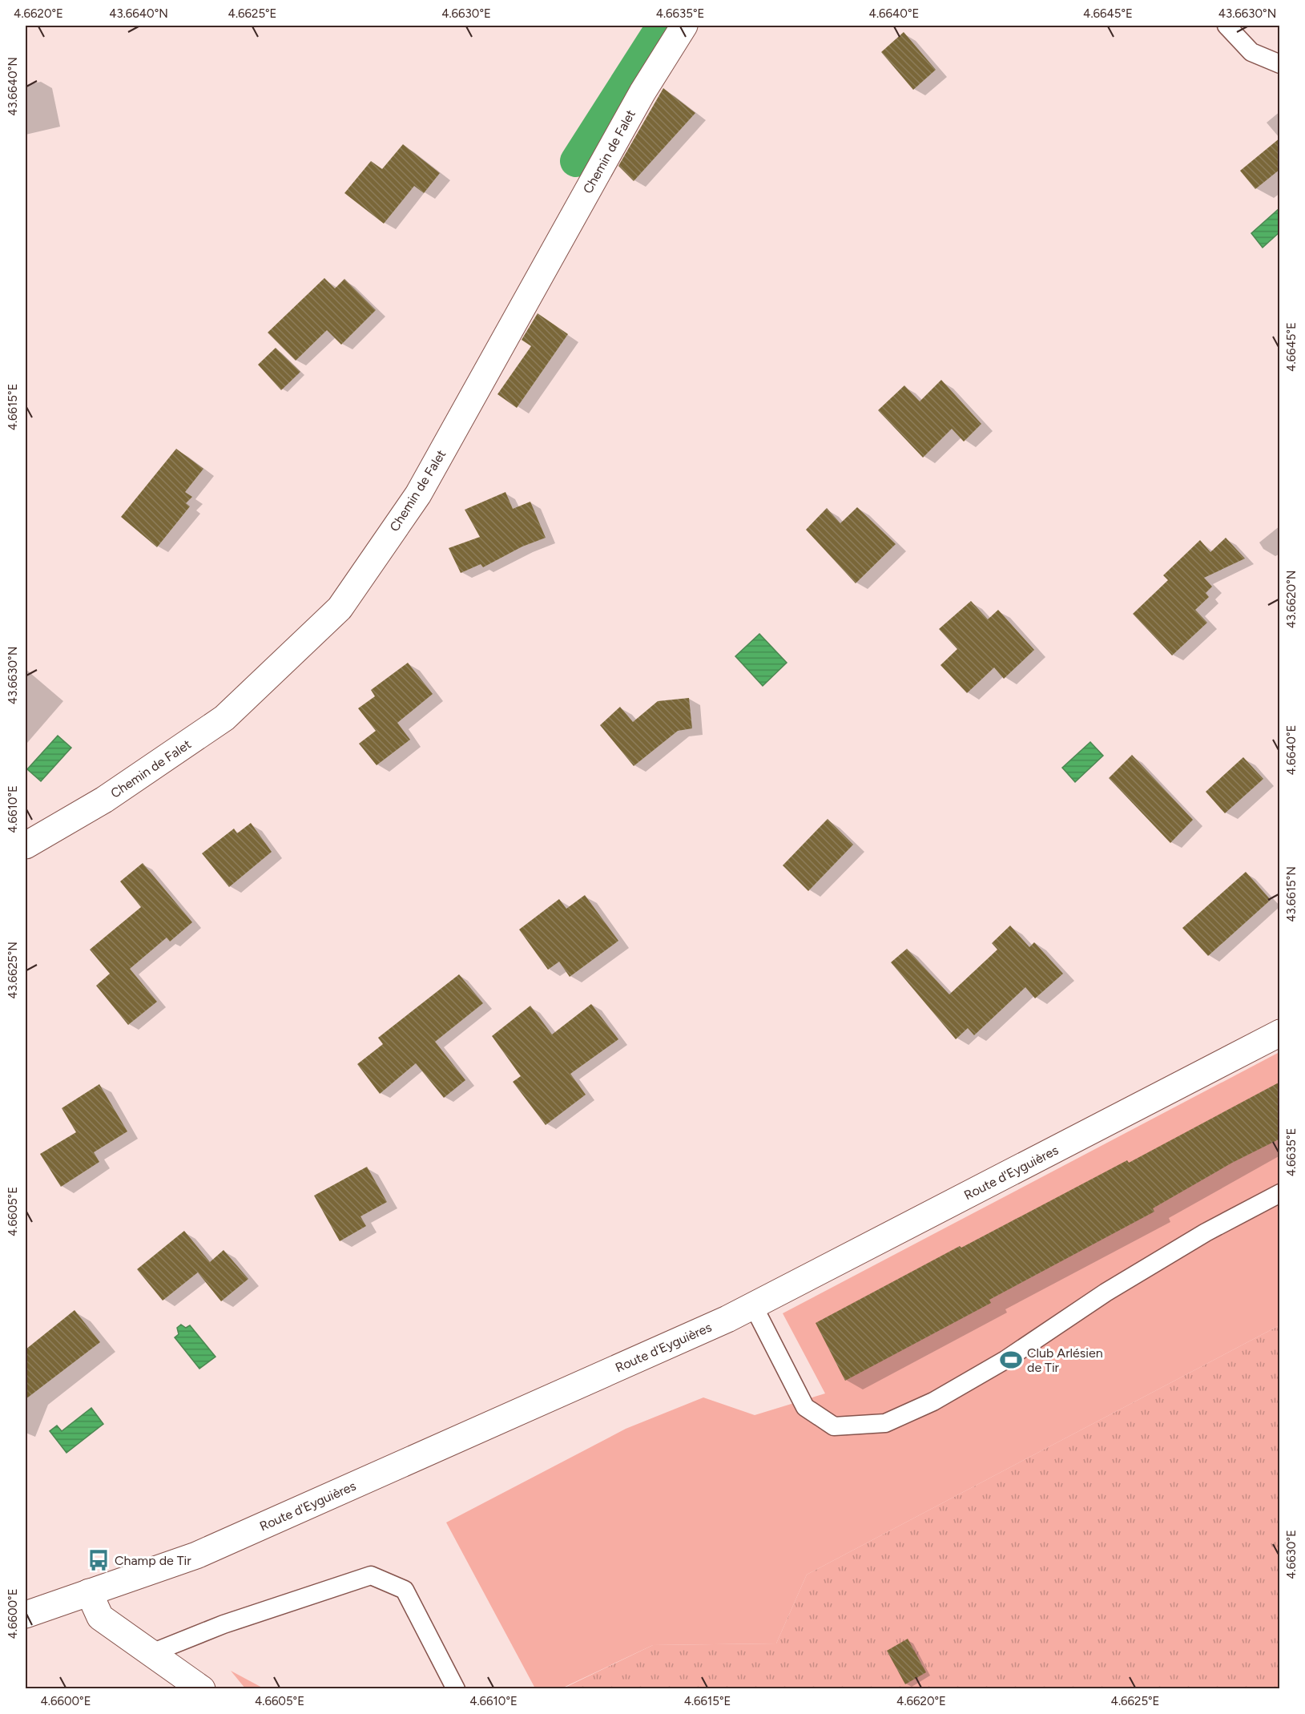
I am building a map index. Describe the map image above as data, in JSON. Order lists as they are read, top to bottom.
{
  "streets": {
    "main road": ["Chemin de Falet", "Route d'Eyguières"]
  },
  "places": {
    "sports": ["Club Arlésien de Tir"],
    "bus stop": ["Champ de Tir"]
  },
  "coordinates": [
    "4.6620°E",
    "43.6640°N",
    "4.6625°E",
    "4.6630°E",
    "4.6635°E",
    "4.6640°E",
    "4.6645°E",
    "43.6630°N",
    "4.6615°E",
    "43.6620°N",
    "4.6610°E",
    "43.6615°N",
    "43.6625°N",
    "4.6605°E",
    "4.6600°E"
  ]
}
